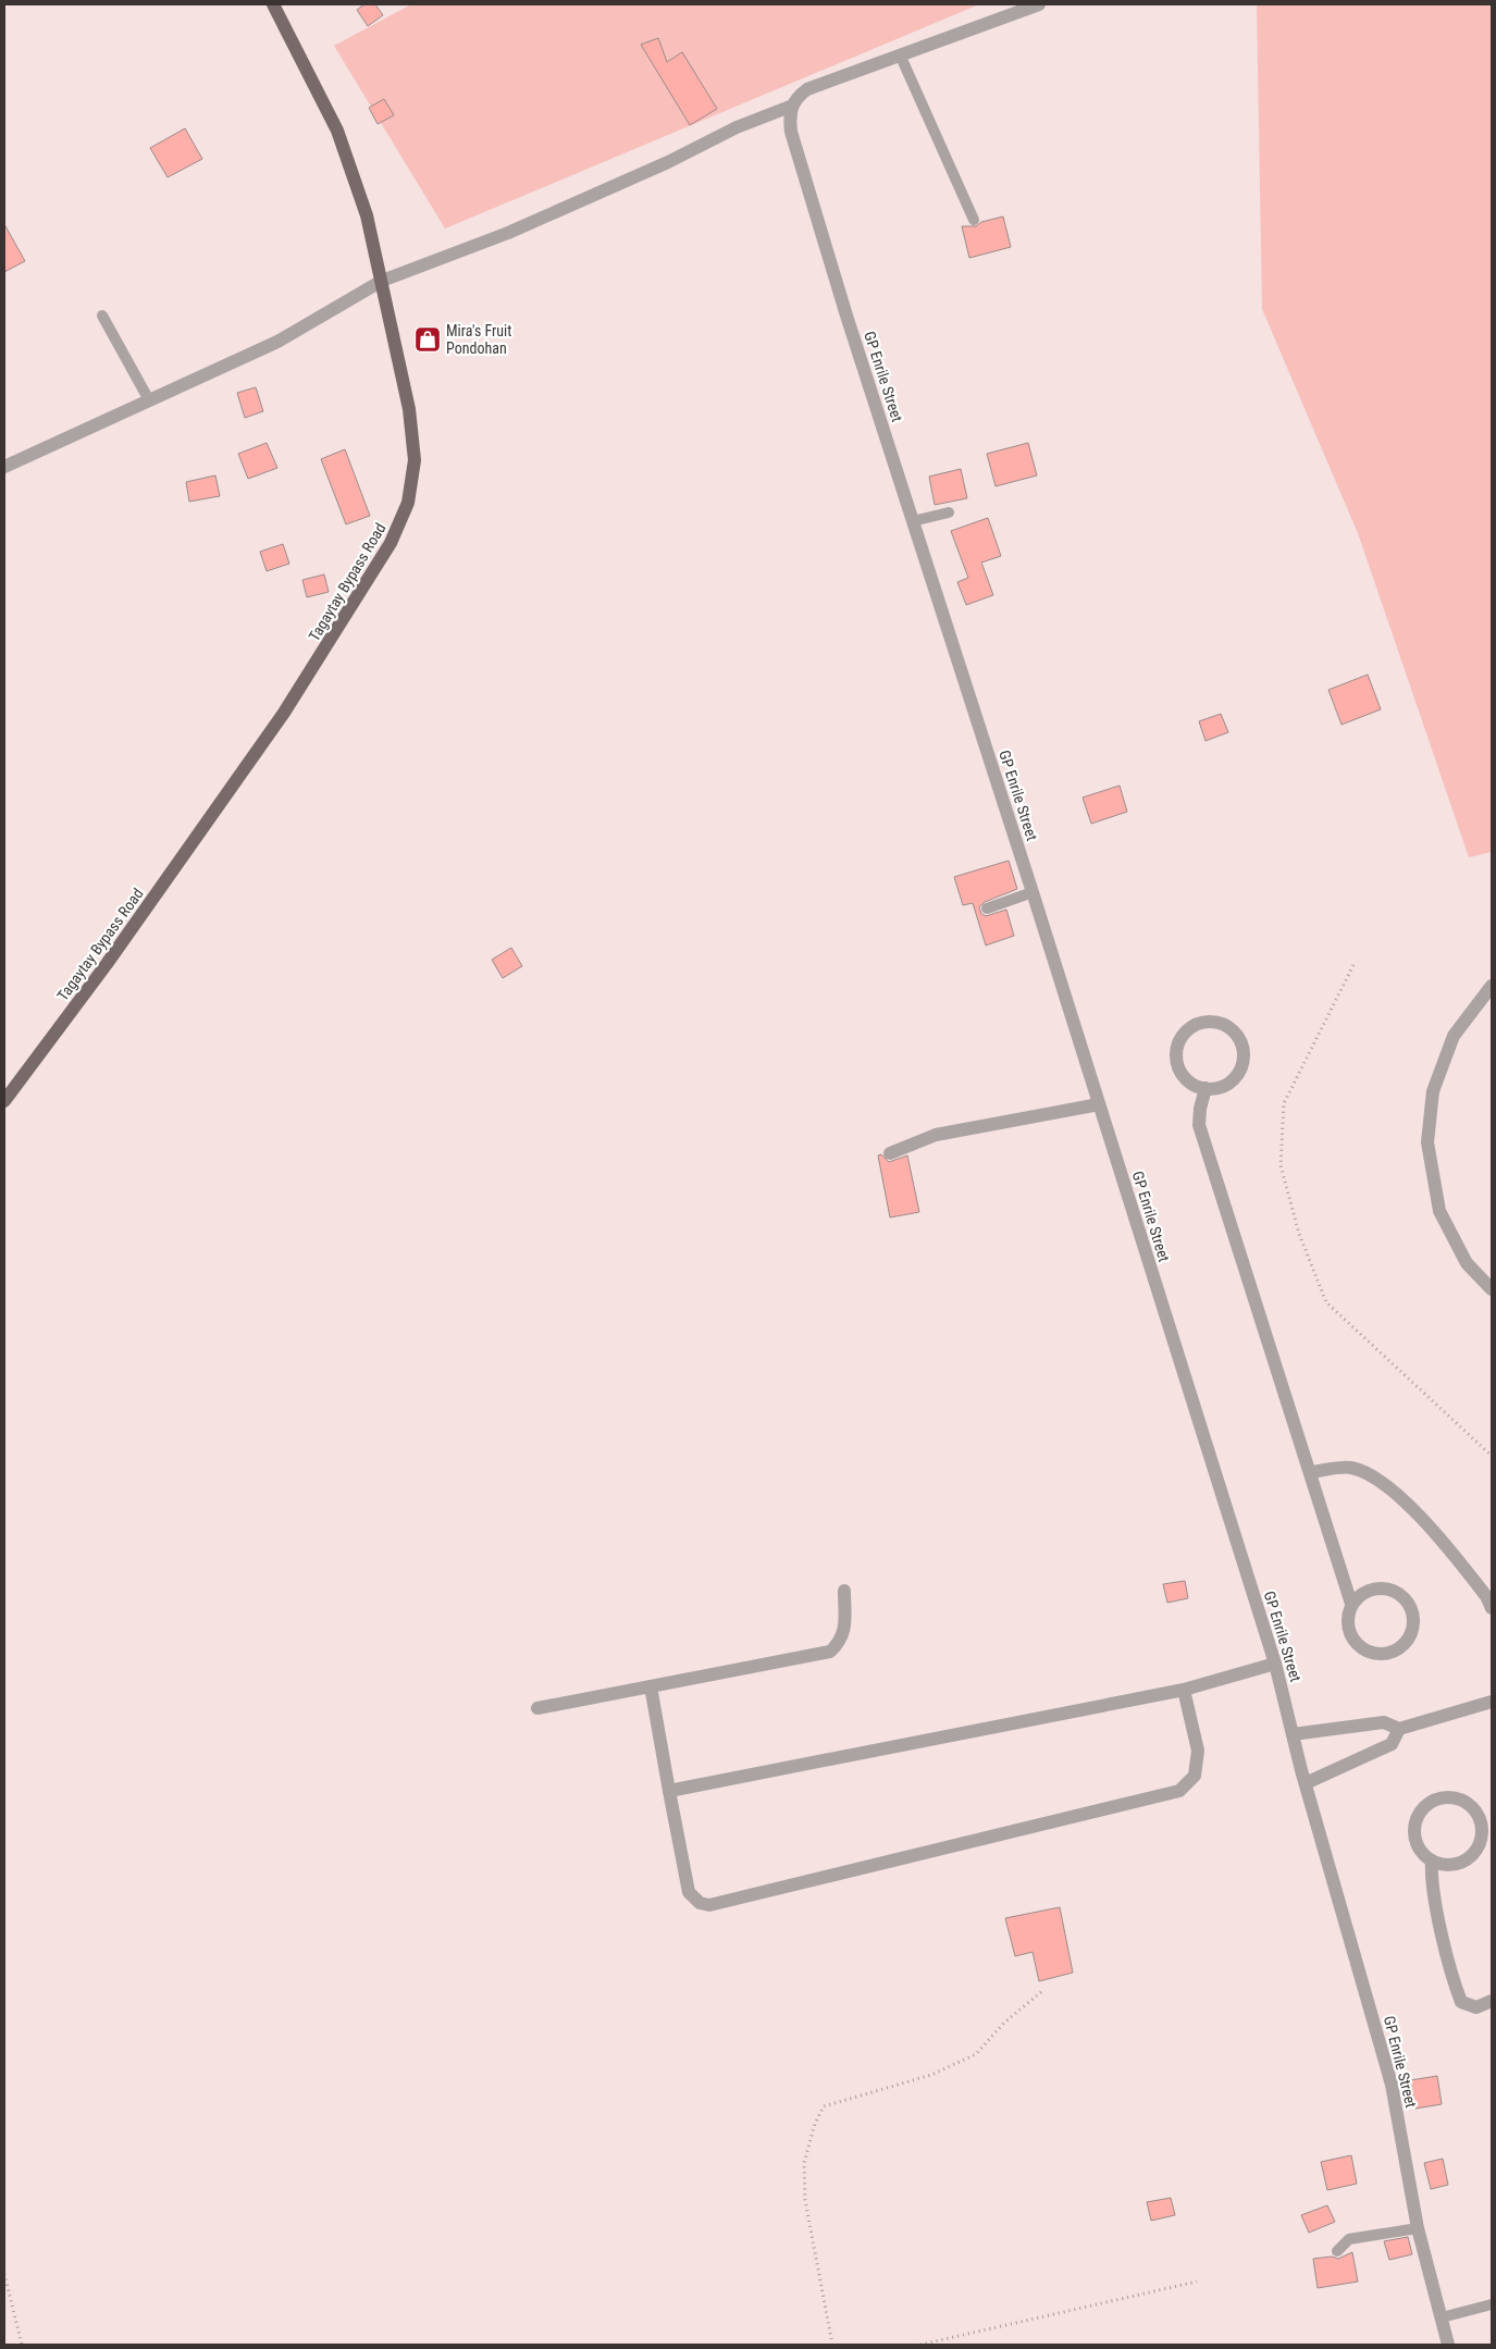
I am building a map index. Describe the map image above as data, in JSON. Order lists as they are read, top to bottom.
{
  "streets": {
    "main road": ["Tagaytay Bypass Road"],
    "street": ["GP Enrile Street"]
  },
  "places": {
    "shop": ["Mira's Fruit Pondohan"]
  }
}
